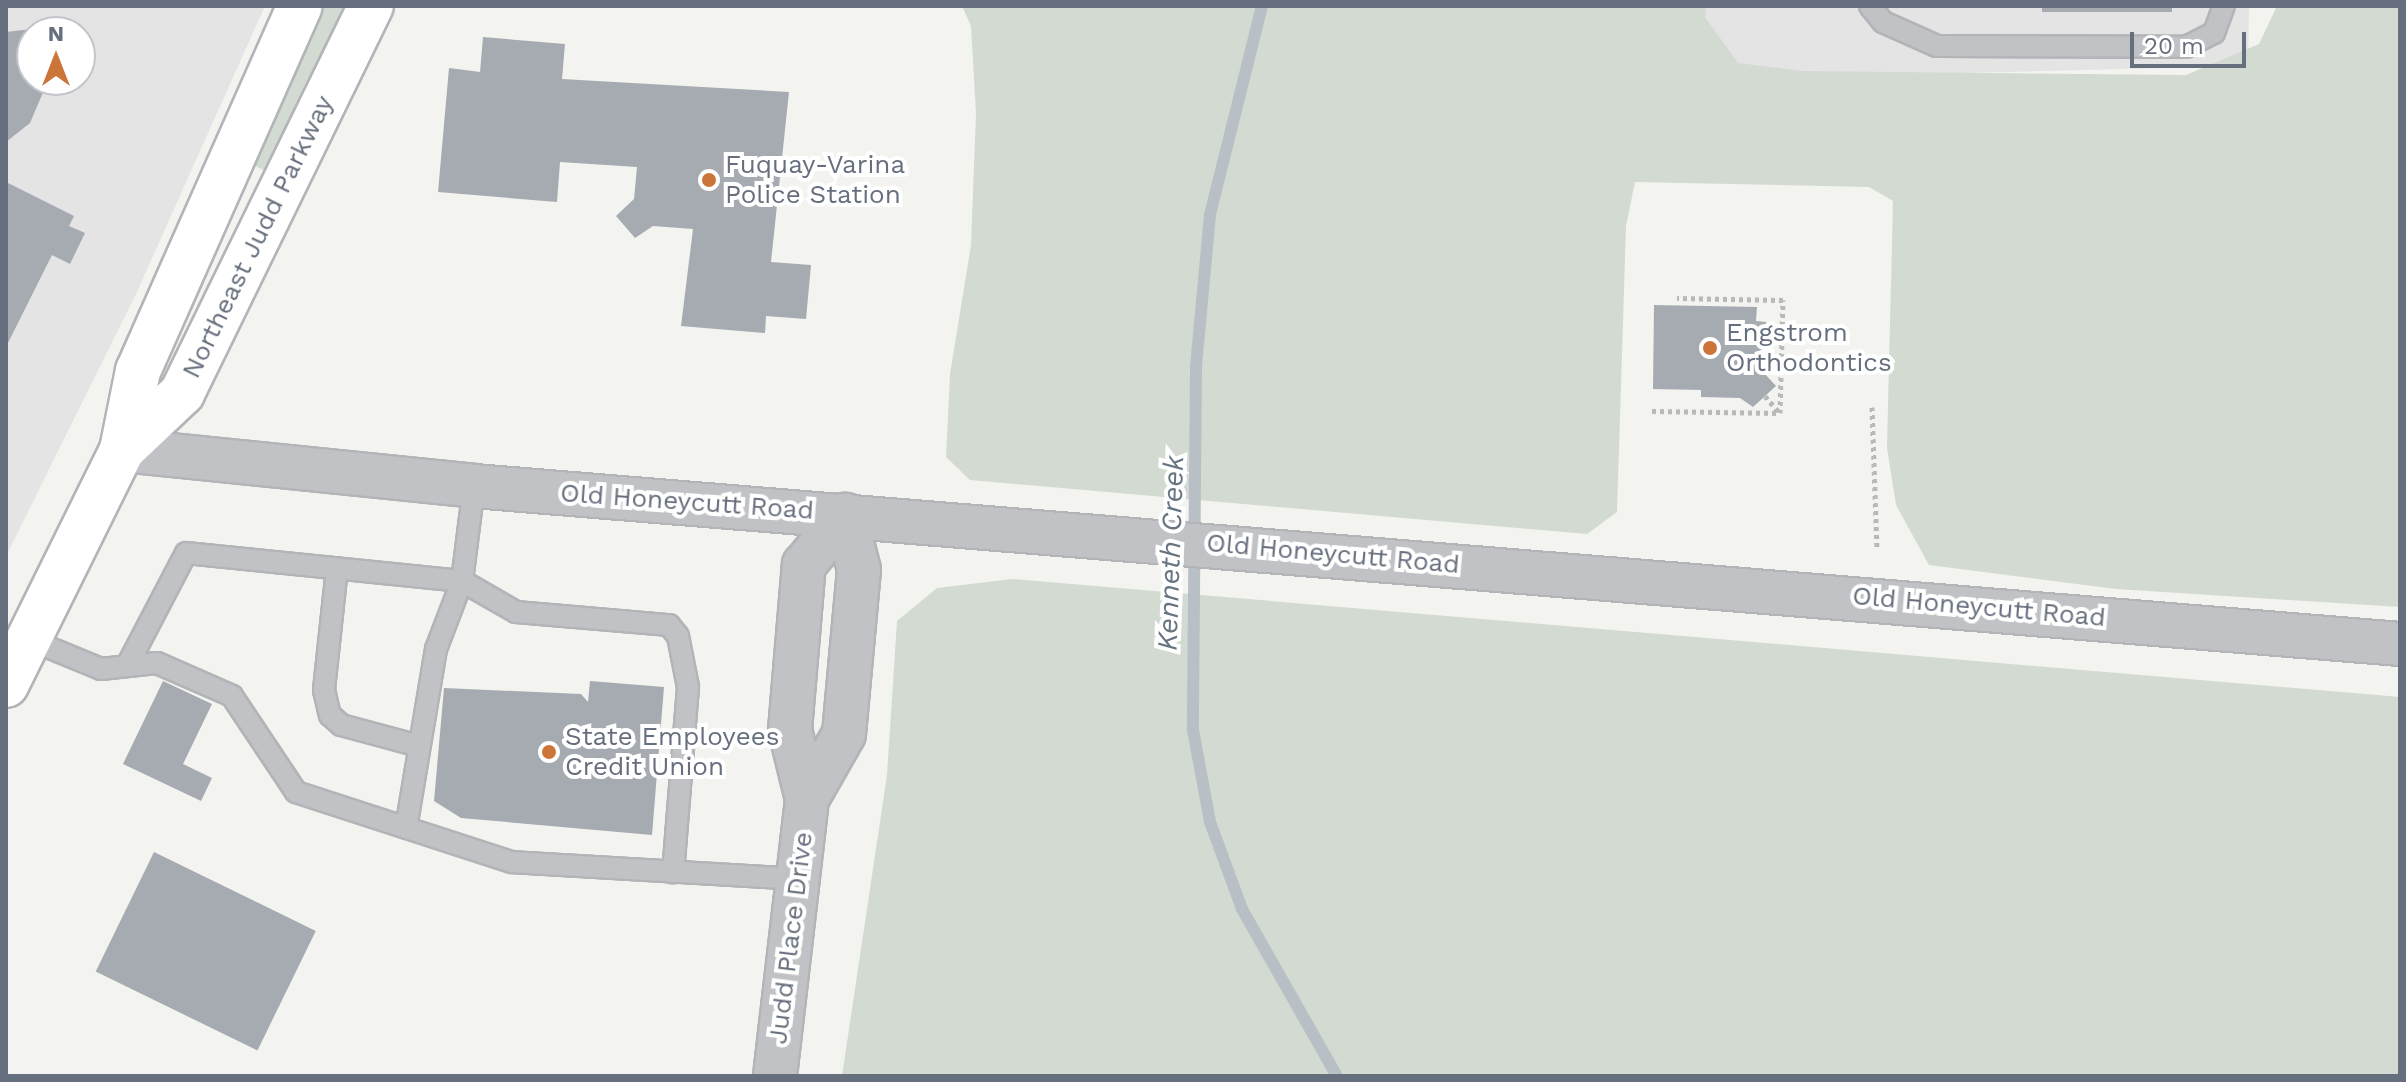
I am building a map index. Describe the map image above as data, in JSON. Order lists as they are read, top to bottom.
{
  "streets": {
    "highway": ["Northeast Judd Parkway"],
    "street": ["Old Honeycutt Road", "Judd Place Drive"]
  },
  "crossings": [
    ["Northeast Judd Parkway", "Old Honeycutt Road"],
    ["Old Honeycutt Road", "Judd Place Drive"]
  ],
  "water": ["Kenneth Creek"],
  "places": ["Fuquay-Varina Police Station", "Engstrom Orthodontics", "State Employees Credit Union"],
  "scale_bar": "20 m",
  "north": "top"
}
